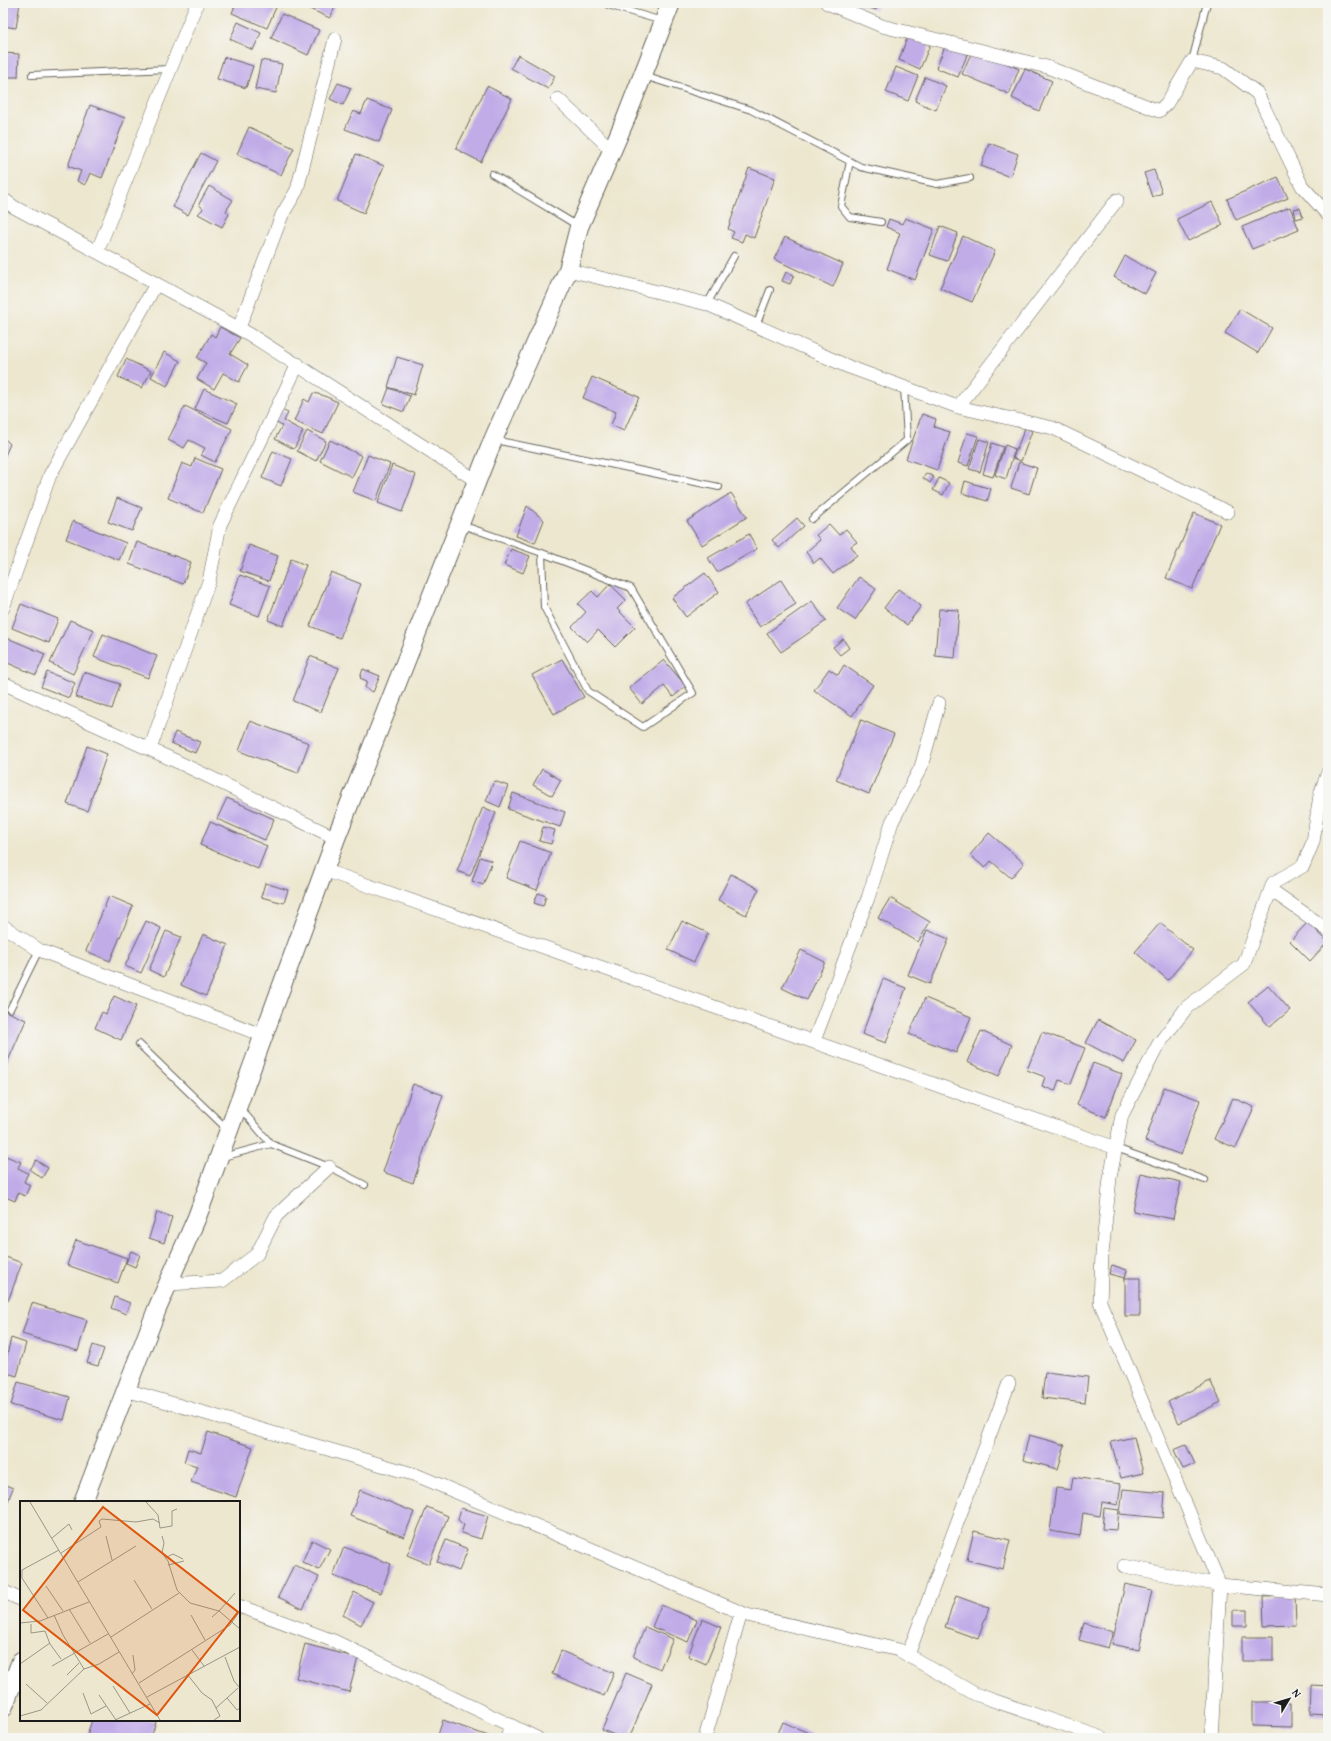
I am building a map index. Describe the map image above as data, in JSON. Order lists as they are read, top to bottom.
{
  "north": "top right"
}
